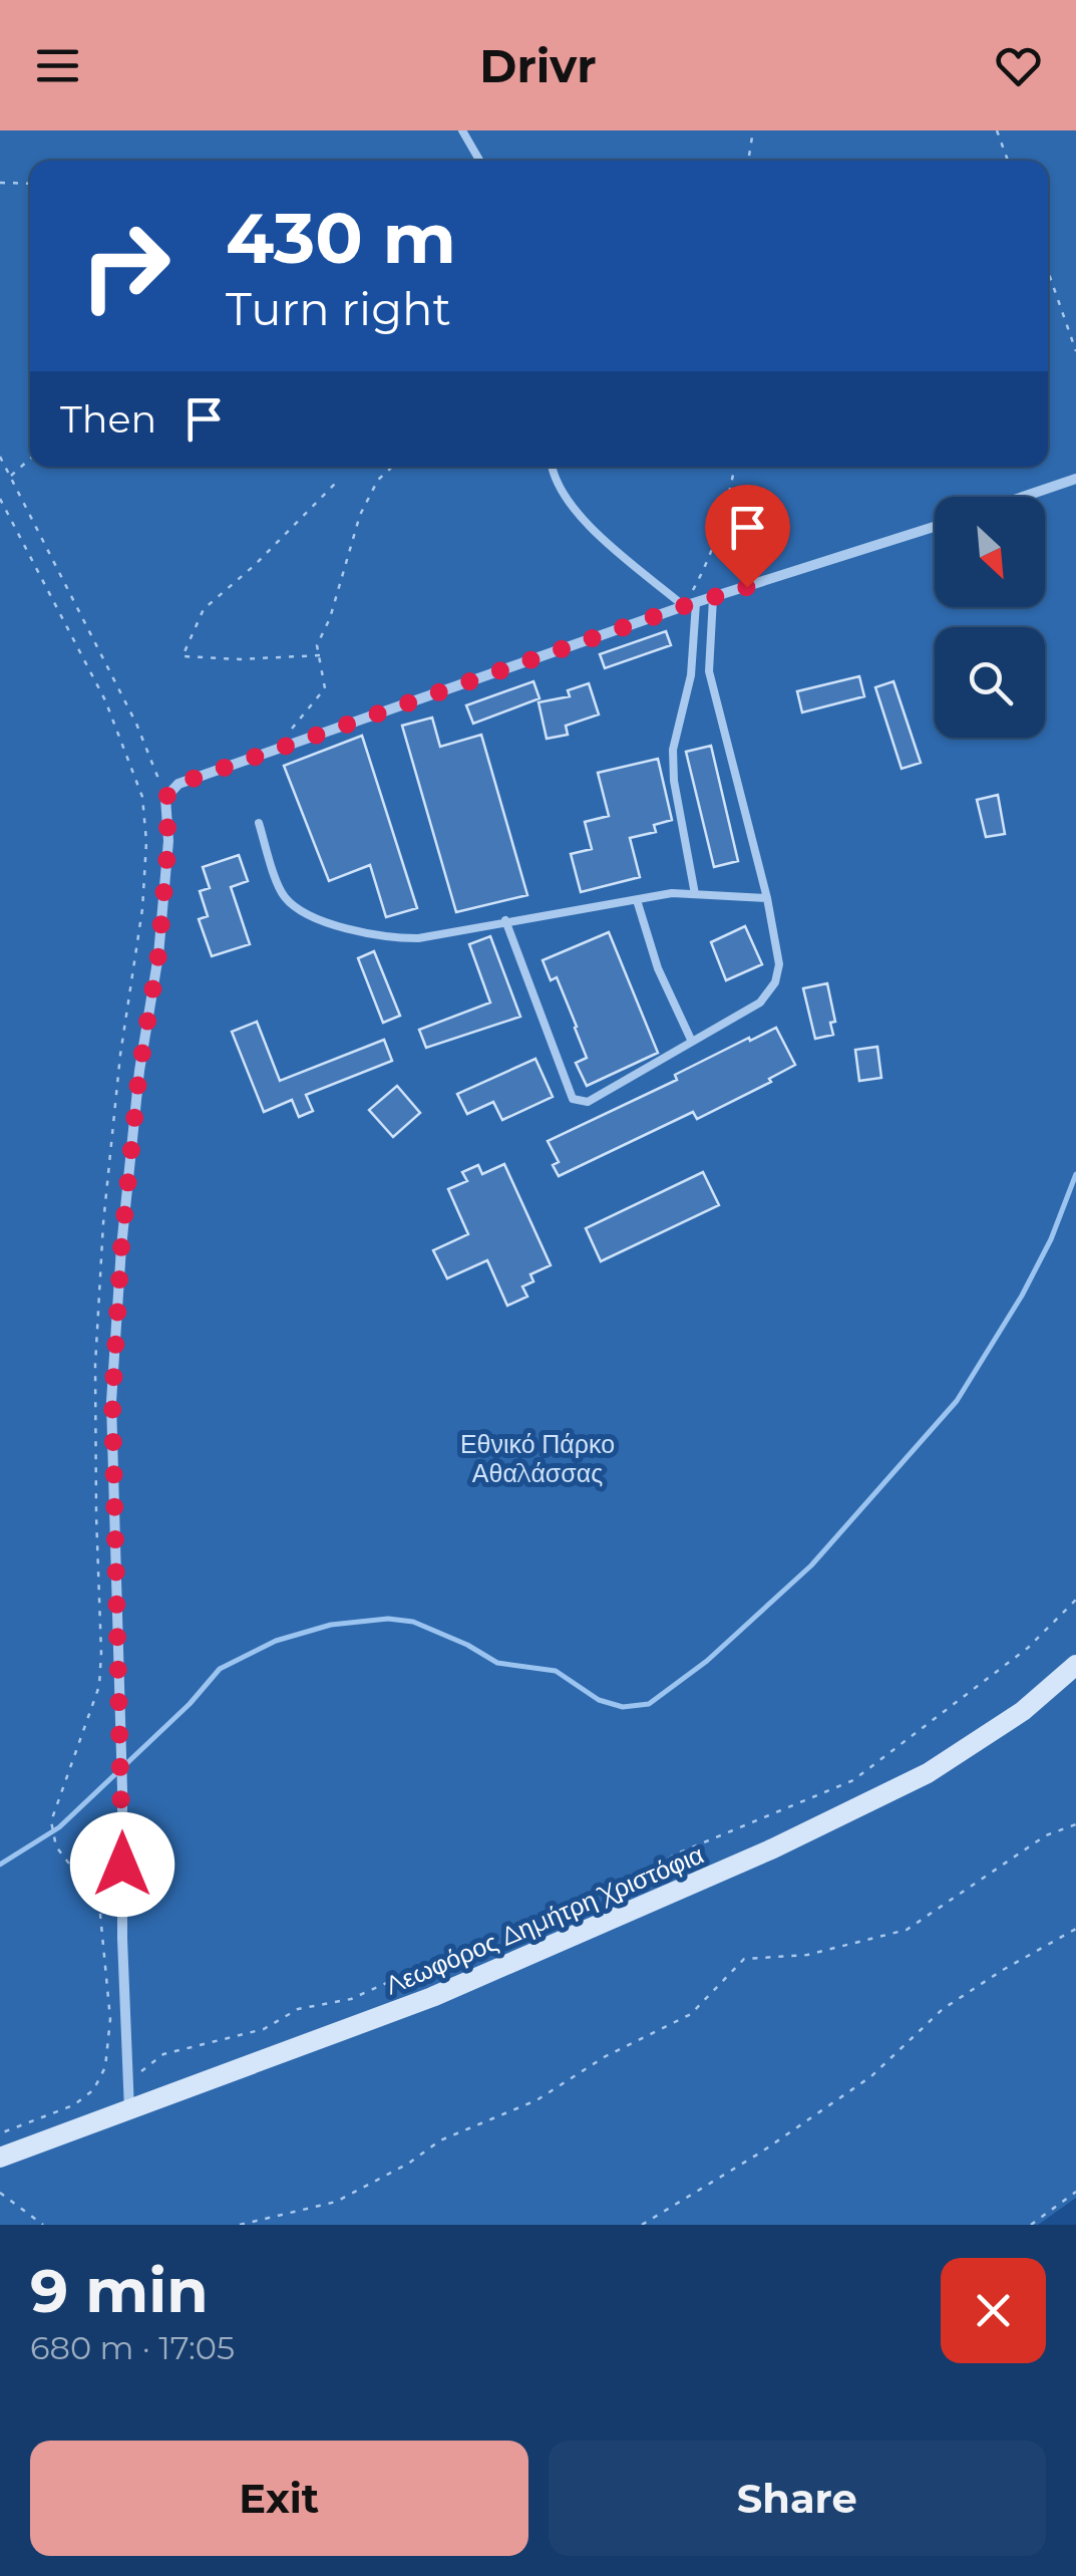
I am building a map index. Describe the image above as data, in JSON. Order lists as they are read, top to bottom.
{
  "streets": {
    "main road": ["Λεωφόρος Δημήτρη Χριστόφια"]
  },
  "parks": ["Εθνικό Πάρκο Αθαλάσσας"],
  "north": "bottom right",
  "page": {
    "header": "Drivr",
    "turn": ["430 m", "Turn right"],
    "then": "Then",
    "heading": ["9 min", "680 m · 17:05"],
    "buttons": ["Exit", "Share"]
  }
}
